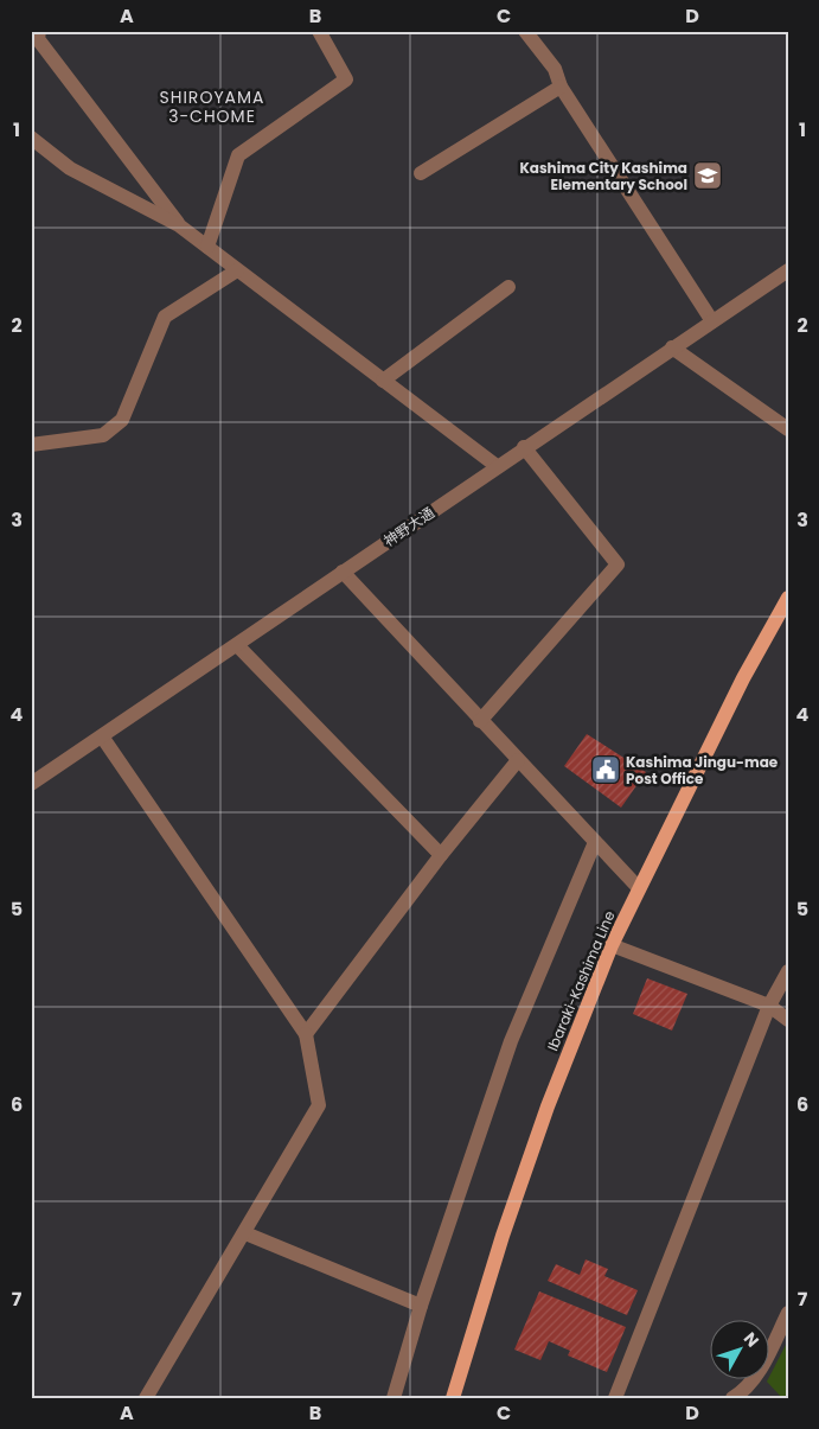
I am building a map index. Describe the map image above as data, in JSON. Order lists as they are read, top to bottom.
{
  "streets": {
    "main road": ["Ibaraki-Kashima Line"],
    "street": ["神野大通"]
  },
  "districts": ["SHIROYAMA 3-CHOME"],
  "places": {
    "school or university": ["Kashima City Kashima Elementary School"],
    "public building": ["Kashima Jingu-mae Post Office"]
  },
  "north": "top right",
  "grid": {
    "columns": [
      "A",
      "B",
      "C",
      "D"
    ],
    "rows": [
      "1",
      "2",
      "3",
      "4",
      "5",
      "6",
      "7"
    ]
  }
}
